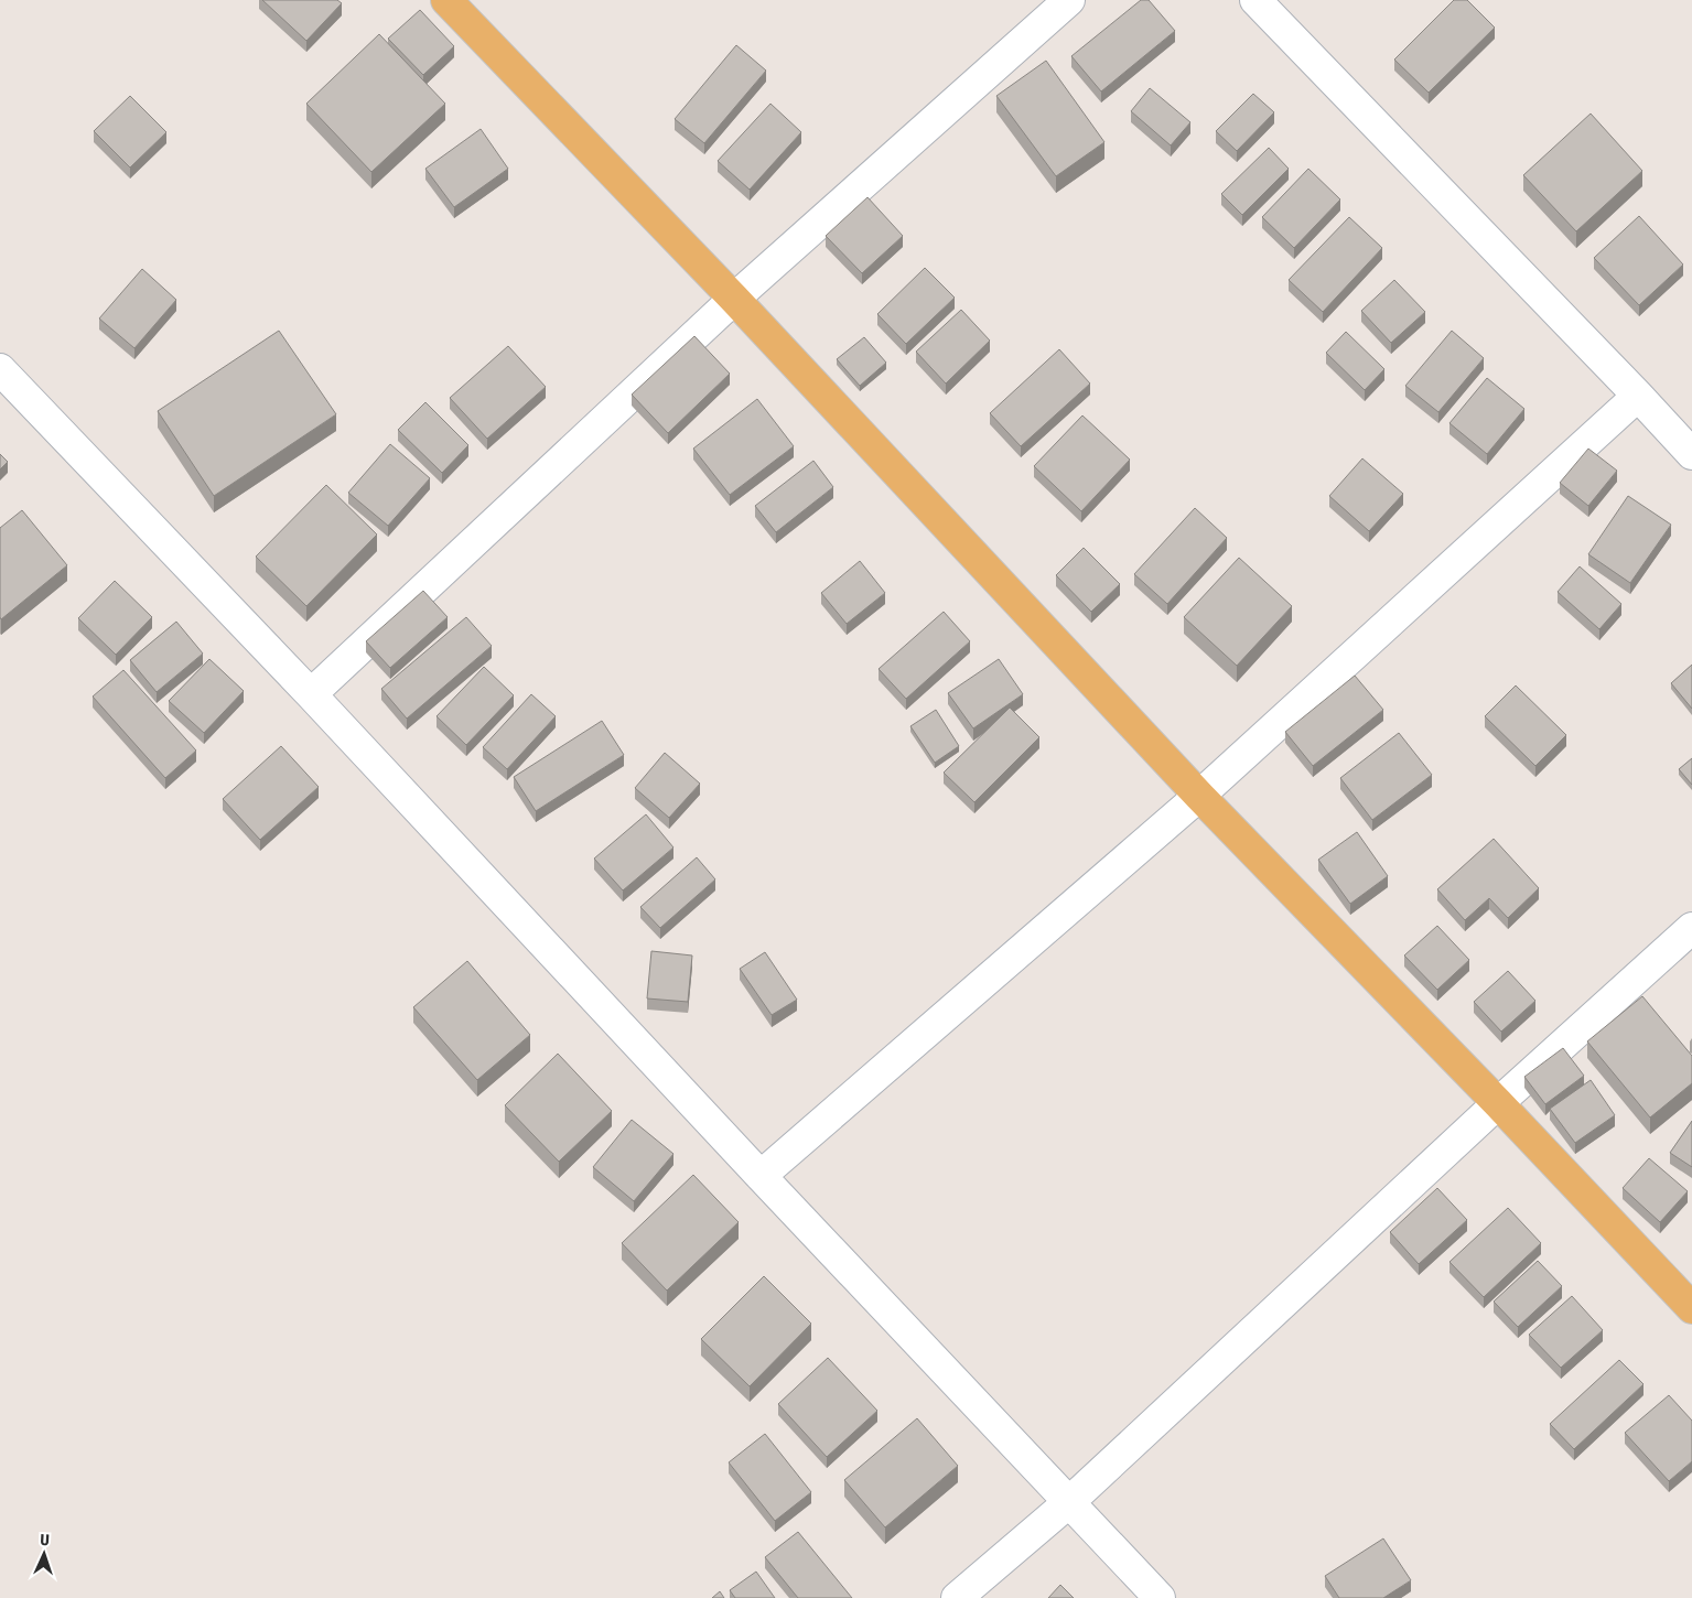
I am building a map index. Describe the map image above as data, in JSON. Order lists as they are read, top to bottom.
{
  "north": "top"
}
